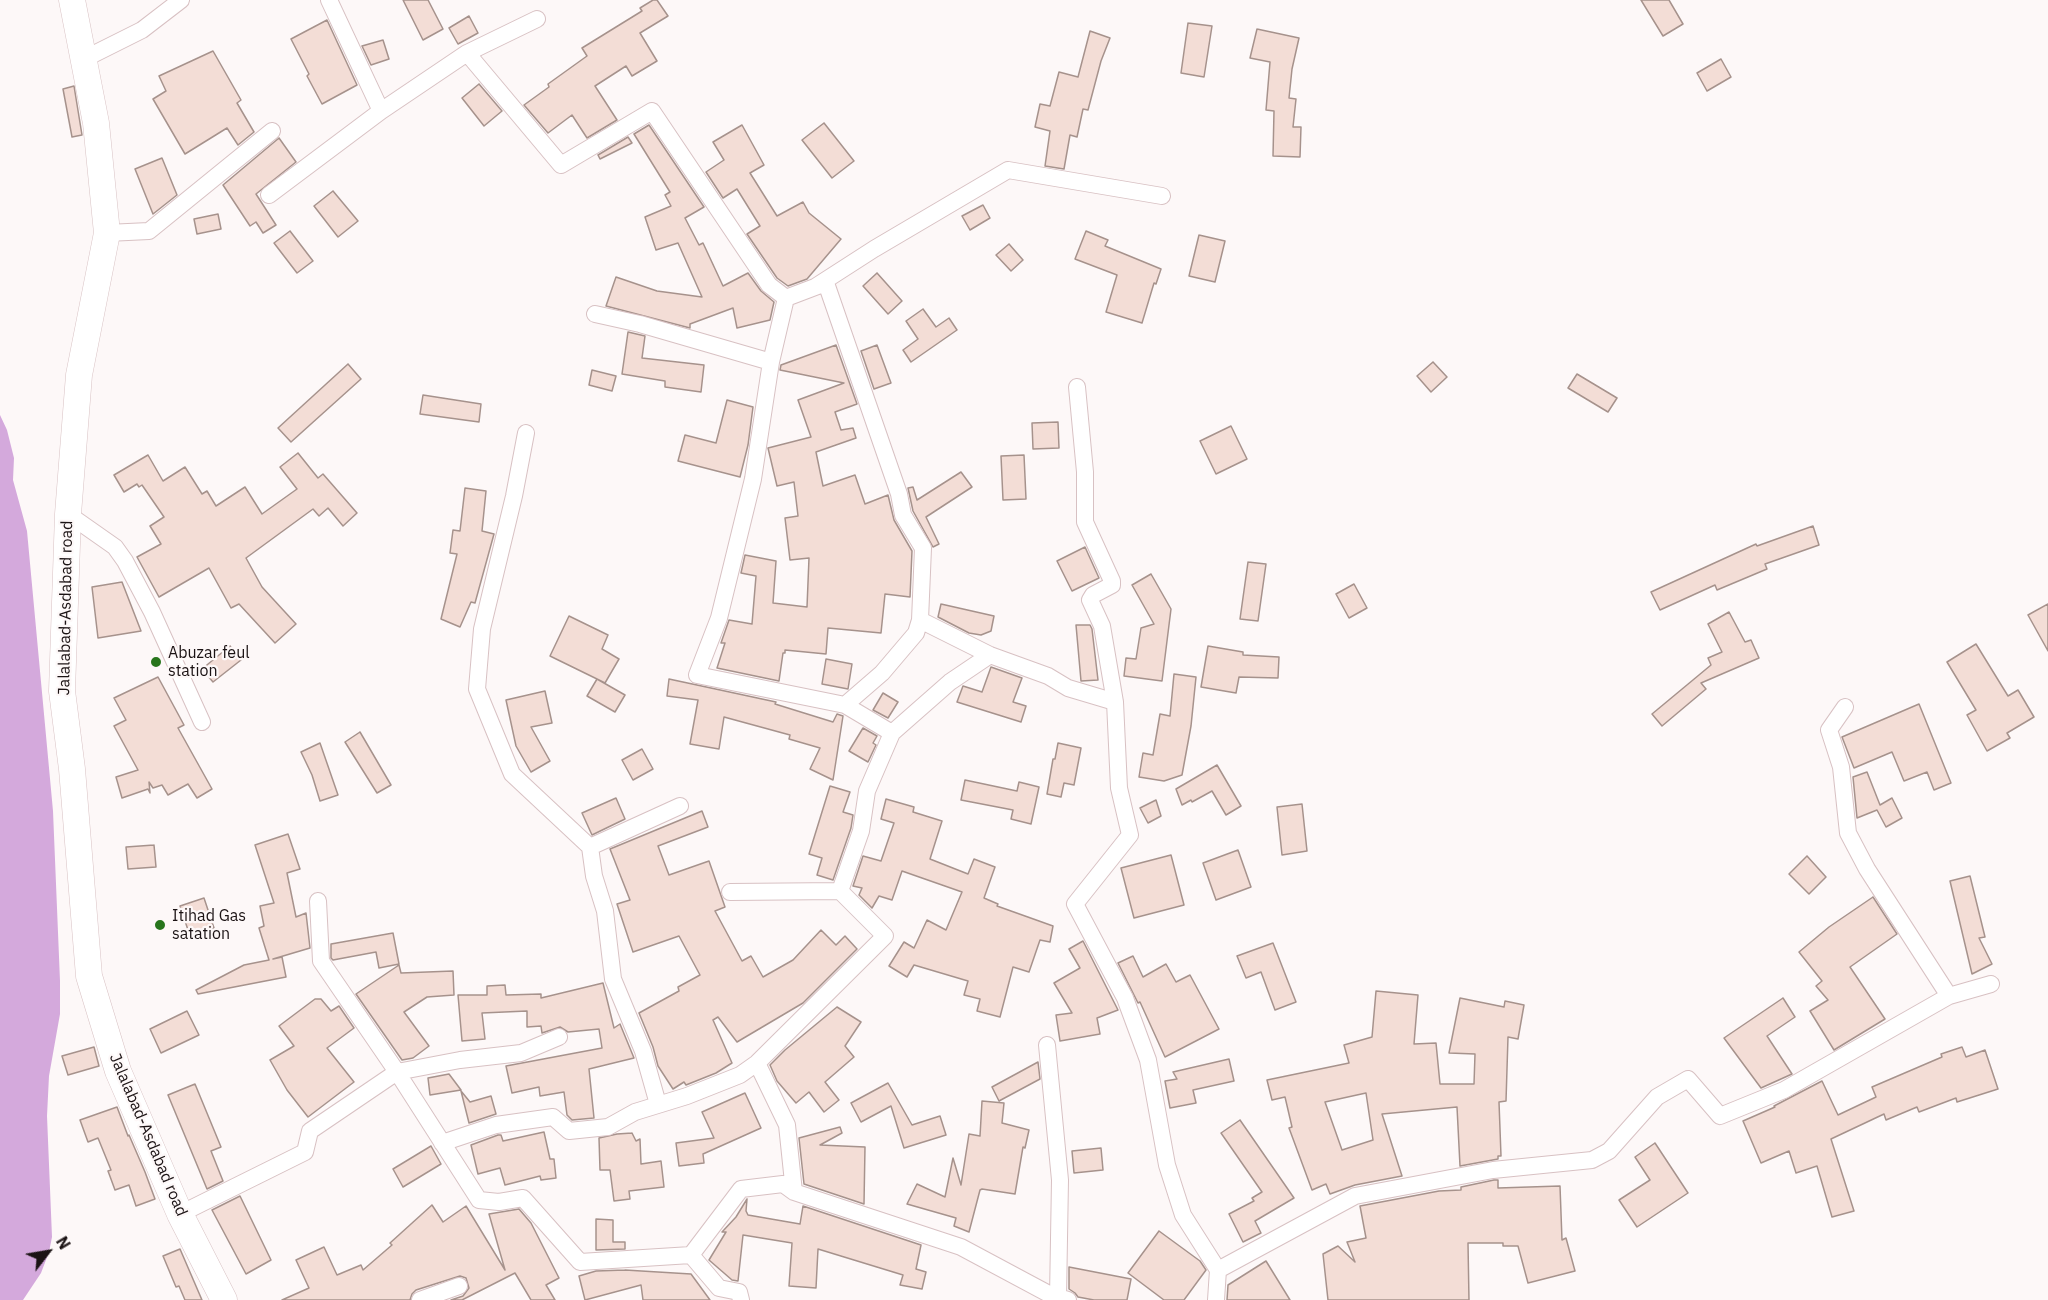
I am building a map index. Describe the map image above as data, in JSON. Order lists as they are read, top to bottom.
{
  "streets": {
    "main road": ["Jalalabad-Asdabad road"]
  },
  "places": ["Abuzar feul station", "Itihad Gas satation"],
  "north": "top right"
}
